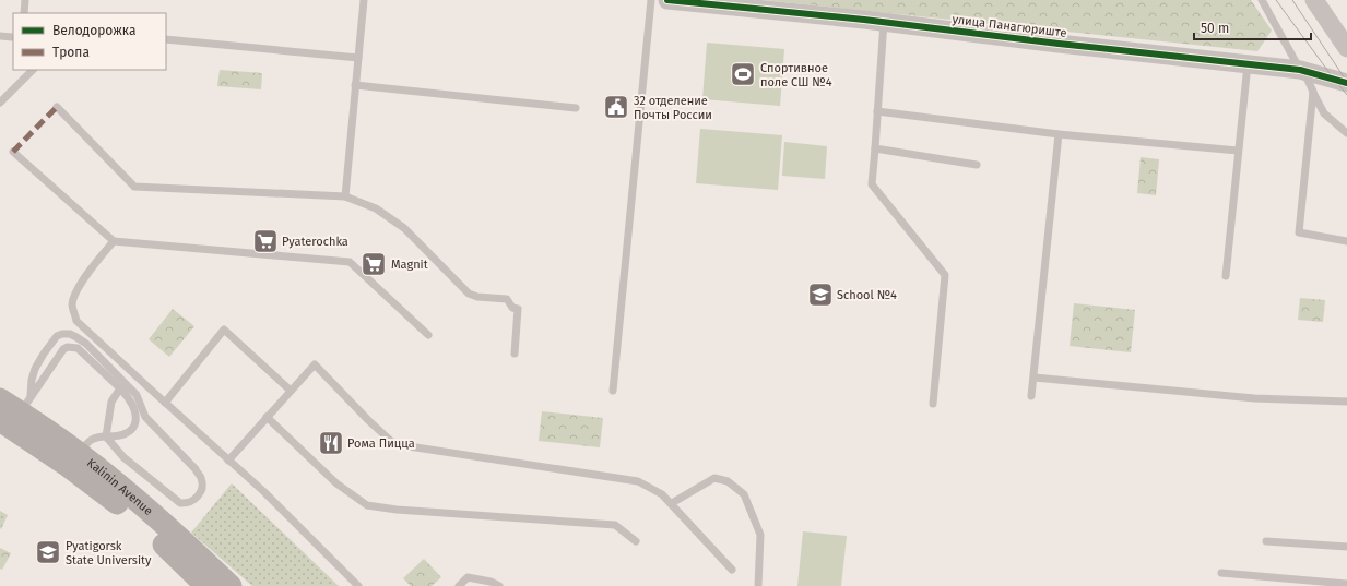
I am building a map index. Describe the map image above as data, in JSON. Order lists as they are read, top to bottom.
{
  "streets": {
    "main road": ["Kalinin Avenue"],
    "street": ["улица Панагюриште"]
  },
  "places": {
    "sports": ["Спортивное поле СШ №4"],
    "public building": ["32 отделение Почты России"],
    "supermarket": ["Pyaterochka", "Magnit"],
    "school or university": ["School №4", "Pyatigorsk State University"],
    "restaurant": ["Рома Пицца"]
  },
  "legend": ["Велодорожка", "Тропа"],
  "scale_bar": "50 m"
}
